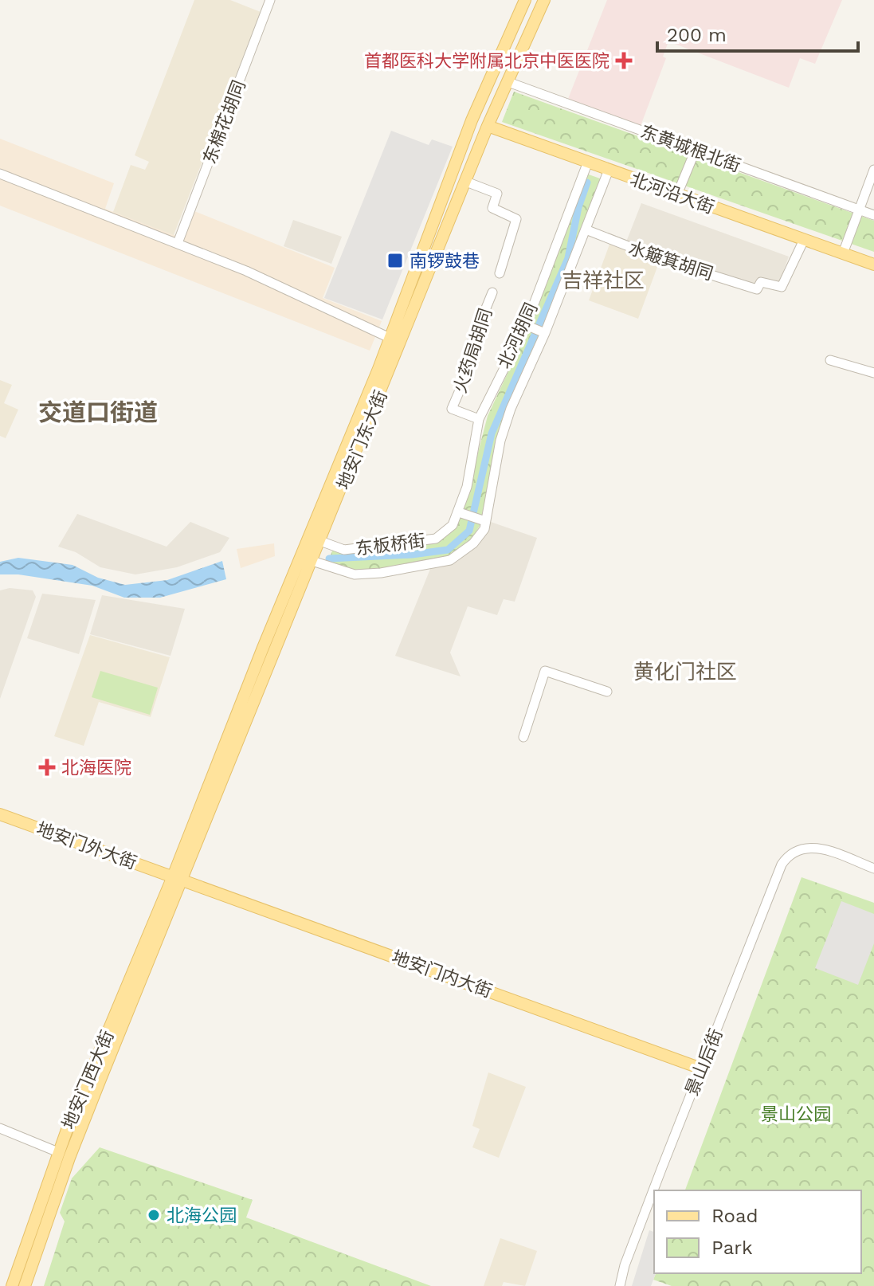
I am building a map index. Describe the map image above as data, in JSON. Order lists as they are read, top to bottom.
{
  "streets": {
    "main road": [
      "北河沿大街",
      "地安门东大街",
      "地安门外大街",
      "地安门内大街",
      "地安门西大街"
    ],
    "street": [
      "东棉花胡同",
      "东黄城根北街",
      "水簸箕胡同",
      "北河胡同",
      "火药局胡同",
      "东板桥街",
      "景山后街"
    ]
  },
  "crossings": [
    ["东黄城根北街", "地安门东大街"],
    ["北河沿大街", "水簸箕胡同"],
    ["北河沿大街", "北河胡同"],
    ["北河沿大街", "地安门东大街"],
    ["北河胡同", "火药局胡同"],
    ["北河胡同", "东板桥街"],
    ["地安门东大街", "东板桥街"],
    ["地安门东大街", "地安门外大街"],
    ["地安门东大街", "地安门内大街"],
    ["地安门东大街", "地安门西大街"],
    ["地安门外大街", "地安门内大街"],
    ["地安门外大街", "地安门西大街"],
    ["地安门内大街", "景山后街"],
    ["地安门内大街", "地安门西大街"]
  ],
  "districts": ["吉祥社区", "交道口街道", "黄化门社区"],
  "parks": ["景山公园"],
  "places": {
    "health": ["首都医科大学附属北京中医医院", "北海医院"],
    "transit": ["南锣鼓巷"],
    "other": ["北海公园"]
  },
  "legend": ["Road", "Park"],
  "scale_bar": "200 m"
}
